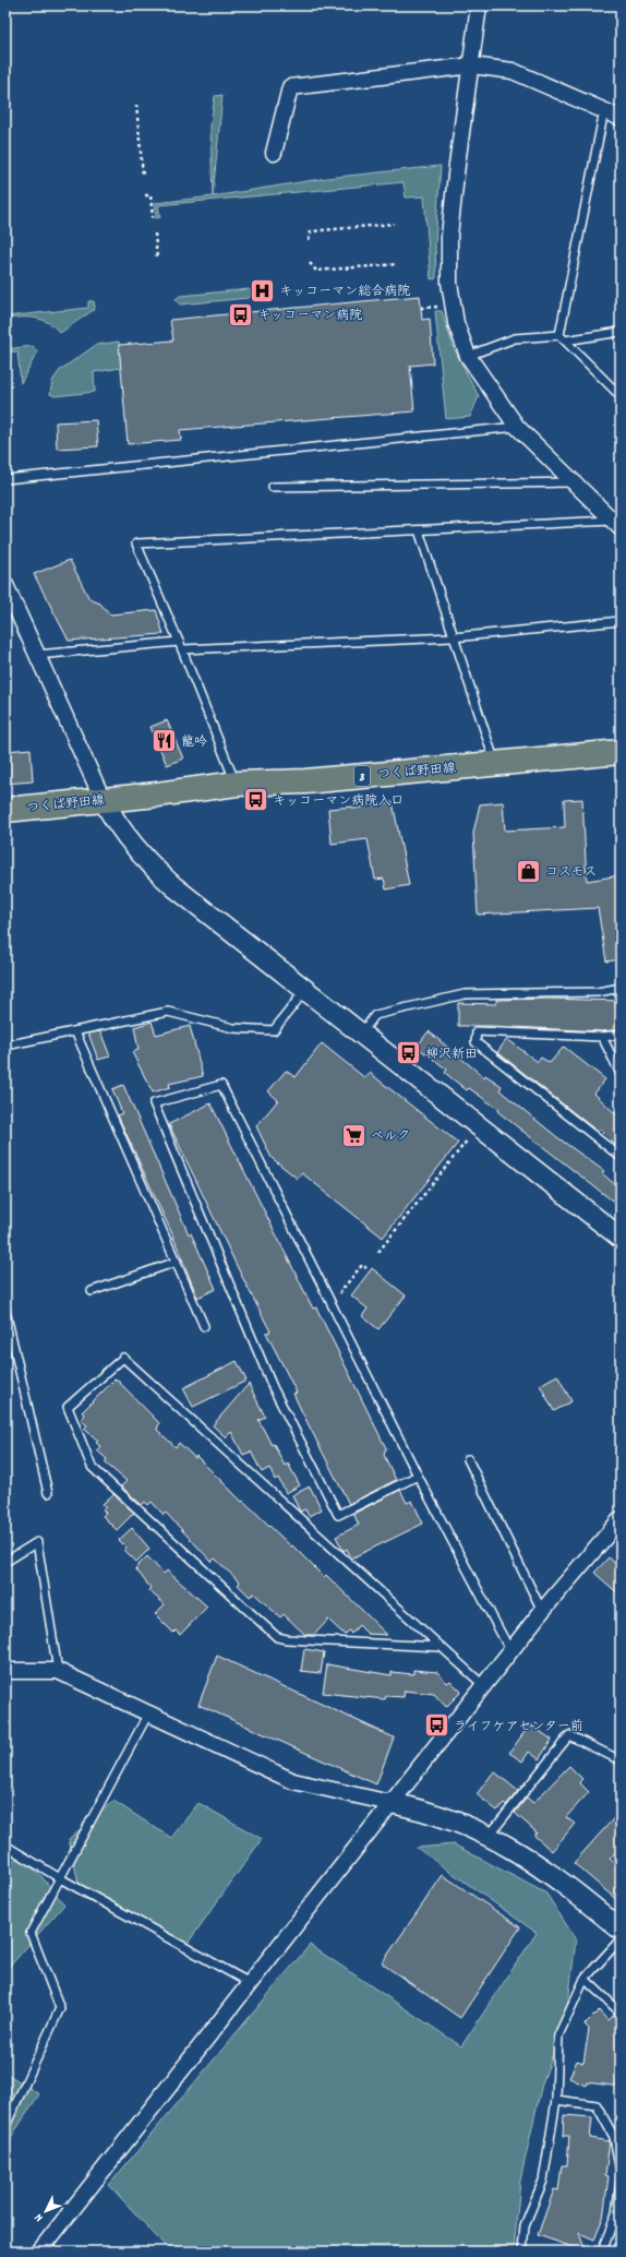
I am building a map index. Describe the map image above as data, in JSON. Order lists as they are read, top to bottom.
{
  "streets": {
    "main road": ["つくば野田線", "3"]
  },
  "places": {
    "hospital": ["キッコーマン総合病院"],
    "bus stop": [
      "キッコーマン病院",
      "キッコーマン病院入口",
      "柳沢新田",
      "ライフケアセンター前"
    ],
    "restaurant": ["龍吟"],
    "shop": ["コスモス"],
    "supermarket": ["ベルク"]
  },
  "north": "bottom left"
}
